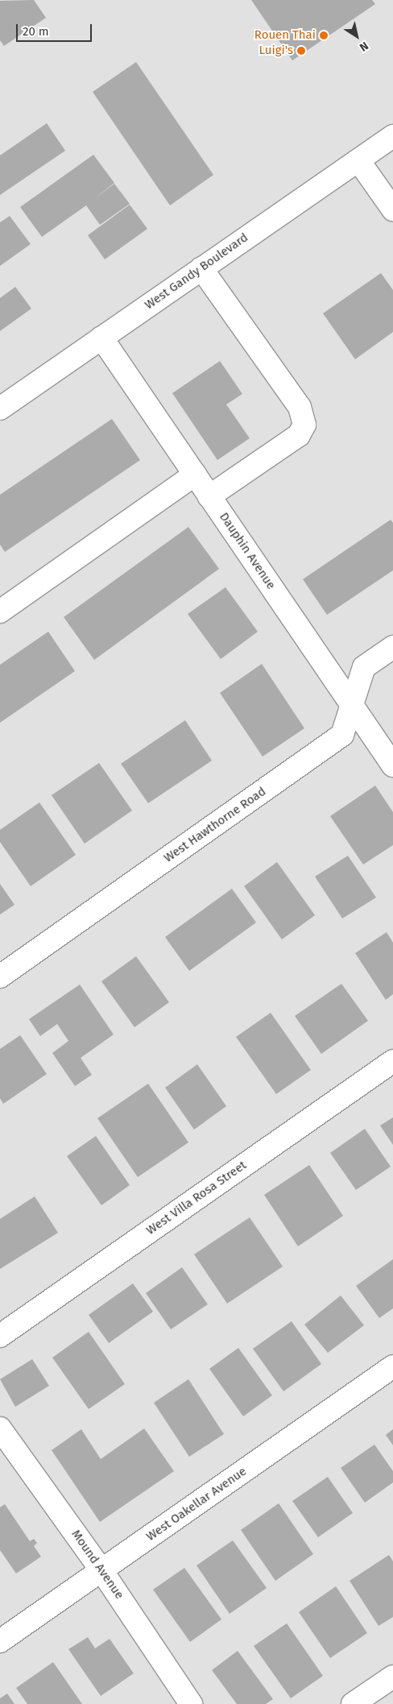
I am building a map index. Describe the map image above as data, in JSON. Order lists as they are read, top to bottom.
{
  "streets": {
    "street": [
      "West Gandy Boulevard",
      "Dauphin Avenue",
      "West Hawthorne Road",
      "West Villa Rosa Street",
      "West Oakellar Avenue",
      "Mound Avenue"
    ]
  },
  "crossings": [
    ["West Gandy Boulevard", "Dauphin Avenue"],
    ["Dauphin Avenue", "West Hawthorne Road"],
    ["West Oakellar Avenue", "Mound Avenue"]
  ],
  "places": ["Rouen Thai", "Luigi's"],
  "scale_bar": "20 m",
  "north": "bottom right"
}
